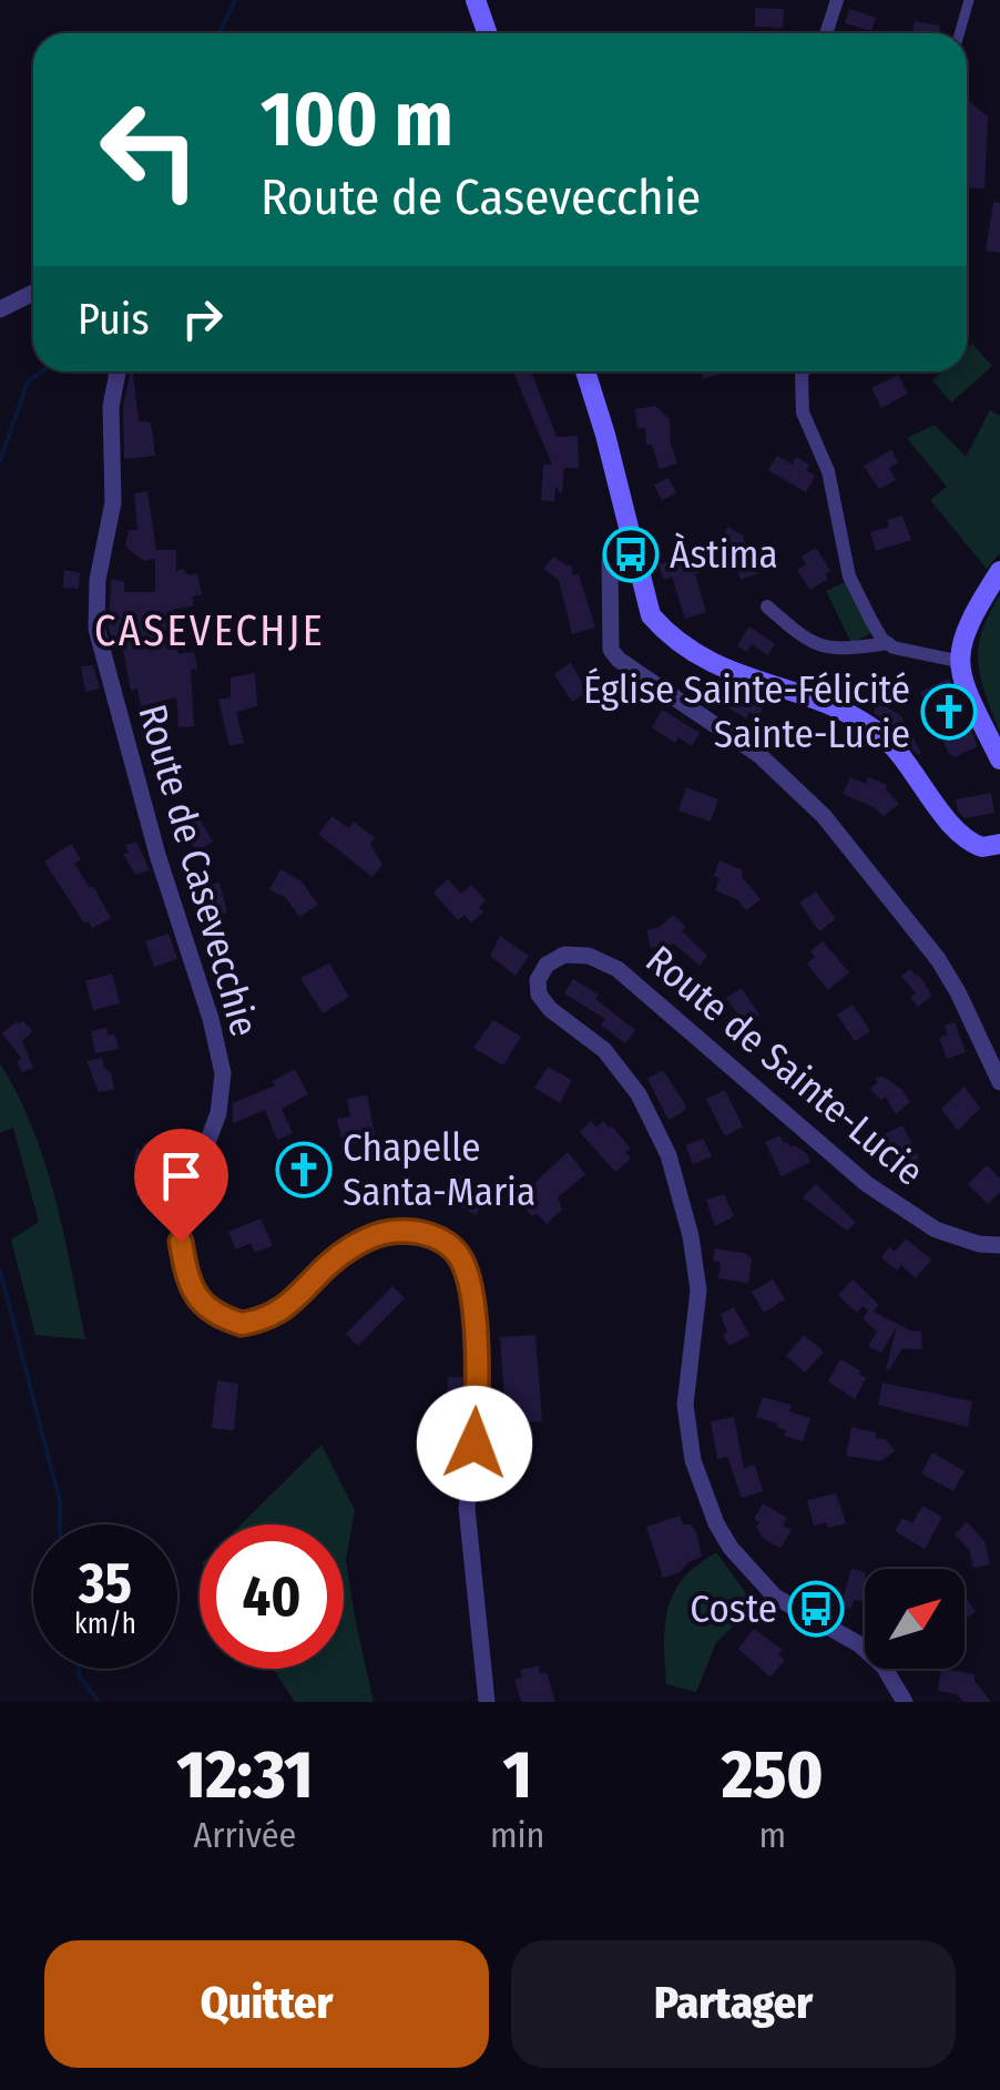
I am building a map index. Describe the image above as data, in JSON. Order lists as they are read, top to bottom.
{
  "streets": {
    "street": ["Route de Casevecchie", "Route de Sainte-Lucie"]
  },
  "districts": ["CASEVECHJE"],
  "places": {
    "bus stop": ["Àstima", "Coste"],
    "church": ["Église Sainte-Félicité Sainte-Lucie", "Chapelle Santa-Maria"]
  },
  "north": "top right",
  "page": {
    "turn": ["100 m", "Route de Casevecchie"],
    "then": "Puis",
    "speed": "35 km/h",
    "limit": "40",
    "eta": [
      "12:31",
      "Arrivée",
      "1",
      "min",
      "250",
      "m"
    ],
    "buttons": ["Quitter", "Partager"]
  }
}
